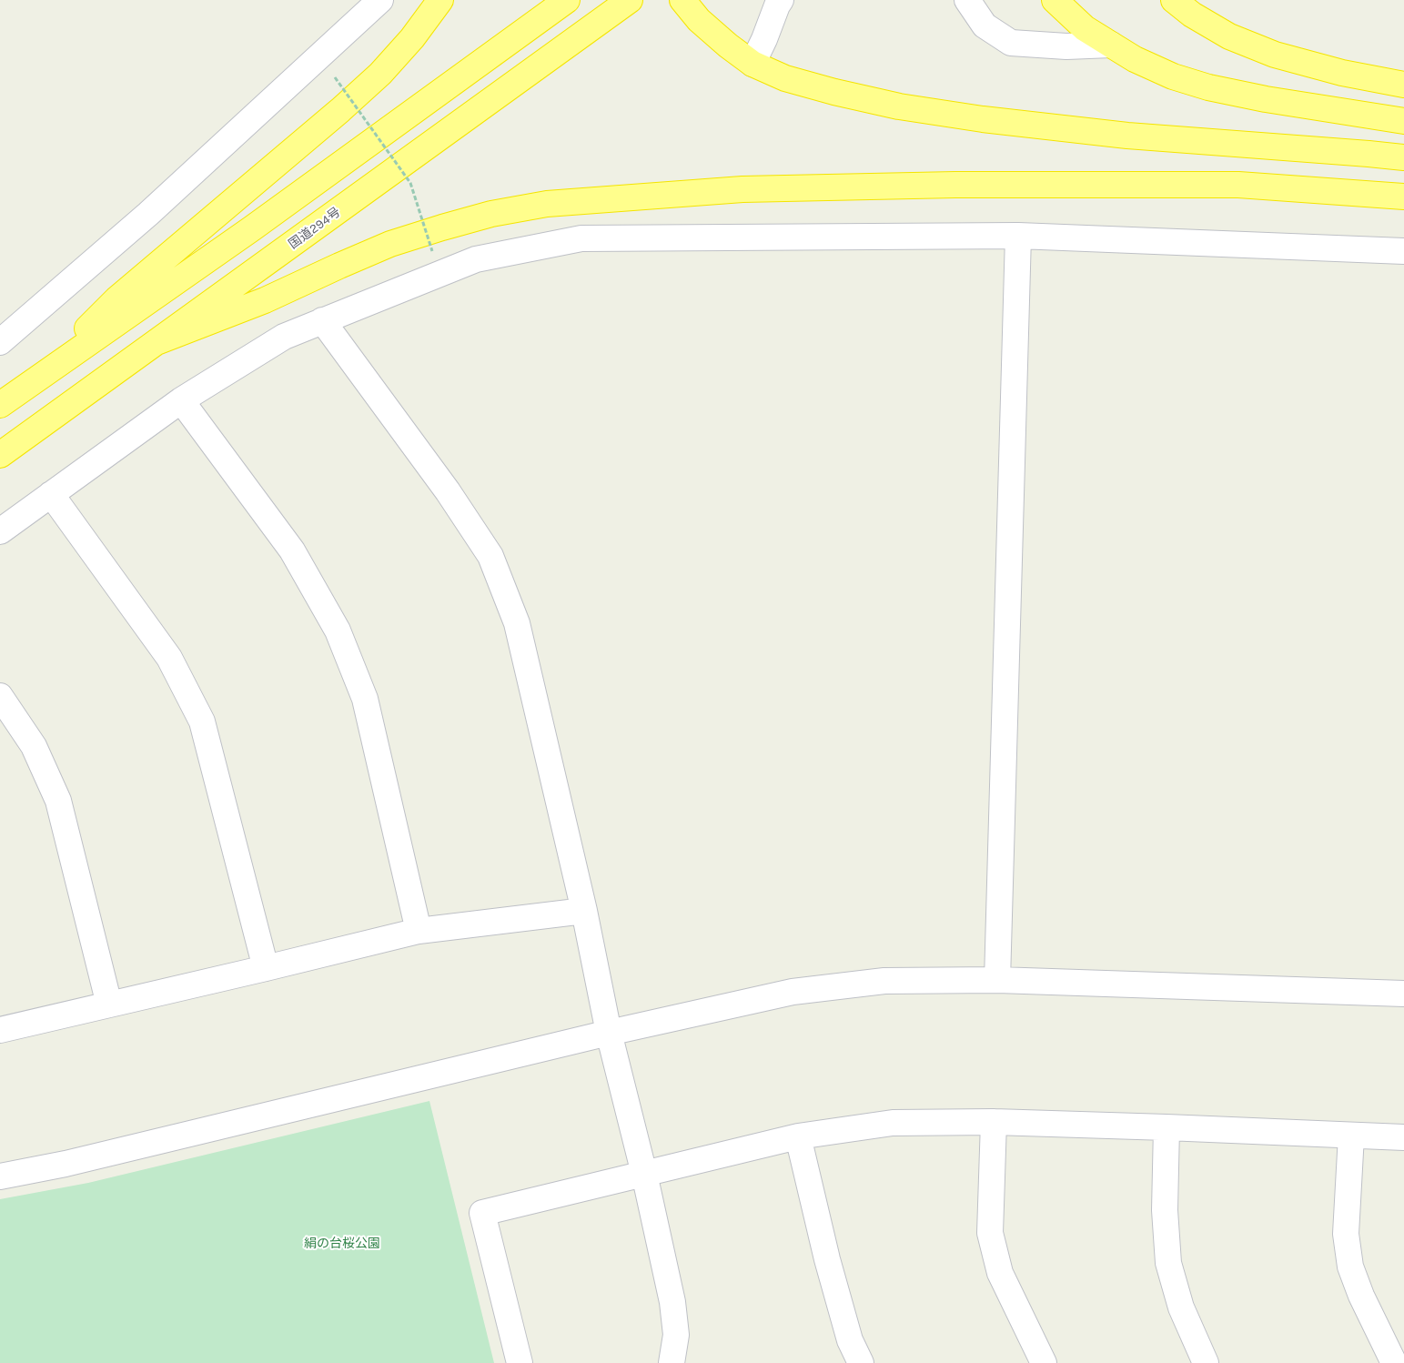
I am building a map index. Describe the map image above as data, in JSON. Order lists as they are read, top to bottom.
{
  "streets": {
    "highway": ["国道294号"]
  },
  "parks": ["絹の台桜公園"]
}
